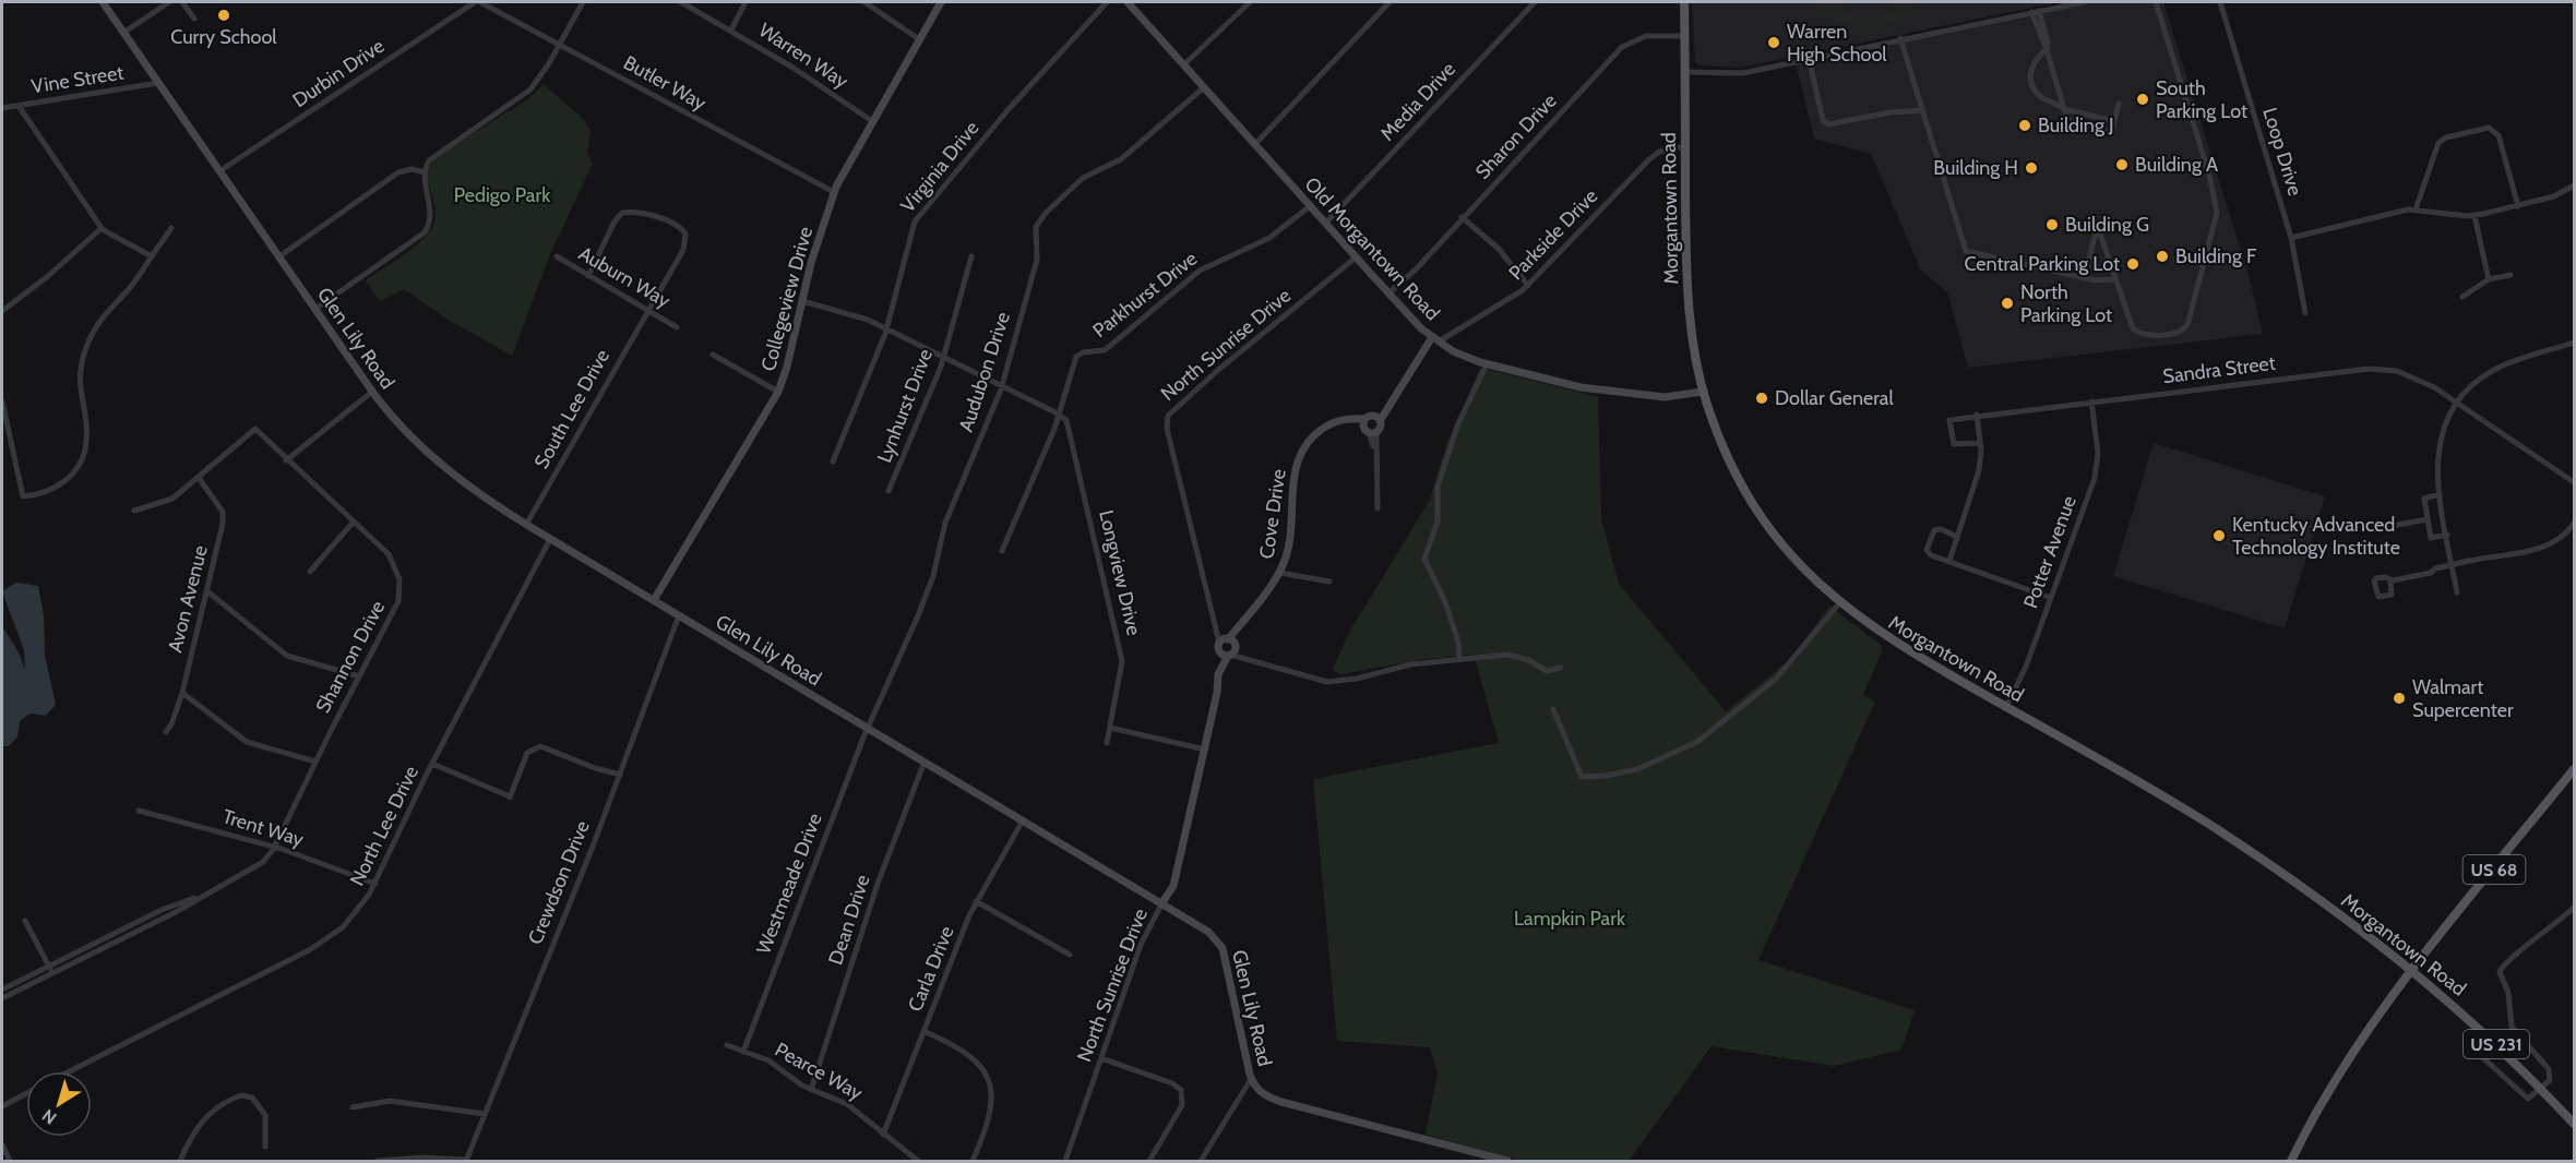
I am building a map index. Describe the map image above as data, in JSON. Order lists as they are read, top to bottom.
{
  "streets": {
    "main road": ["Morgantown Road", "US 68", "US 231"],
    "street": [
      "Warren Way",
      "Durbin Drive",
      "Vine Street",
      "Butler Way",
      "Media Drive",
      "Sharon Drive",
      "Loop Drive",
      "Virginia Drive",
      "Parkside Drive",
      "Old Morgantown Road",
      "Auburn Way",
      "Parkhurst Drive",
      "Collegeview Drive",
      "Glen Lily Road",
      "North Sunrise Drive",
      "Sandra Street",
      "Audubon Drive",
      "Lynhurst Drive",
      "South Lee Drive",
      "Cove Drive",
      "Potter Avenue",
      "Longview Drive",
      "Avon Avenue",
      "Shannon Drive",
      "North Lee Drive",
      "Trent Way",
      "Crewdson Drive",
      "Westmeade Drive",
      "Dean Drive",
      "Carla Drive",
      "Pearce Way"
    ]
  },
  "crossings": [
    ["Warren Way", "Collegeview Drive"],
    ["Durbin Drive", "Glen Lily Road"],
    ["Vine Street", "Glen Lily Road"],
    ["Butler Way", "Collegeview Drive"],
    ["Media Drive", "Old Morgantown Road"],
    ["Sharon Drive", "Morgantown Road"],
    ["Sharon Drive", "Old Morgantown Road"],
    ["Morgantown Road", "Parkside Drive"],
    ["Morgantown Road", "Old Morgantown Road"],
    ["Morgantown Road", "Potter Avenue"],
    ["Morgantown Road", "US 68"],
    ["Parkside Drive", "Old Morgantown Road"],
    ["Parkside Drive", "Cove Drive"],
    ["Old Morgantown Road", "Parkhurst Drive"],
    ["Old Morgantown Road", "North Sunrise Drive"],
    ["Old Morgantown Road", "Audubon Drive"],
    ["Auburn Way", "South Lee Drive"],
    ["Parkhurst Drive", "Longview Drive"],
    ["Collegeview Drive", "Glen Lily Road"],
    ["Glen Lily Road", "North Sunrise Drive"],
    ["Glen Lily Road", "Audubon Drive"],
    ["Glen Lily Road", "South Lee Drive"],
    ["Glen Lily Road", "North Lee Drive"],
    ["Glen Lily Road", "Crewdson Drive"],
    ["Glen Lily Road", "Westmeade Drive"],
    ["Glen Lily Road", "Dean Drive"],
    ["Glen Lily Road", "Carla Drive"],
    ["North Sunrise Drive", "Cove Drive"],
    ["Sandra Street", "Potter Avenue"],
    ["Audubon Drive", "Westmeade Drive"],
    ["Avon Avenue", "Shannon Drive"],
    ["Shannon Drive", "Trent Way"],
    ["North Lee Drive", "Trent Way"],
    ["Westmeade Drive", "Pearce Way"],
    ["Dean Drive", "Pearce Way"],
    ["Carla Drive", "Pearce Way"]
  ],
  "parks": ["Pedigo Park", "Lampkin Park"],
  "places": [
    "Curry School",
    "Warren High School",
    "South Parking Lot",
    "Building J",
    "Building A",
    "Building H",
    "Building G",
    "Building F",
    "Central Parking Lot",
    "North Parking Lot",
    "Dollar General",
    "Kentucky Advanced Technology Institute",
    "Walmart Supercenter"
  ],
  "north": "bottom left"
}
